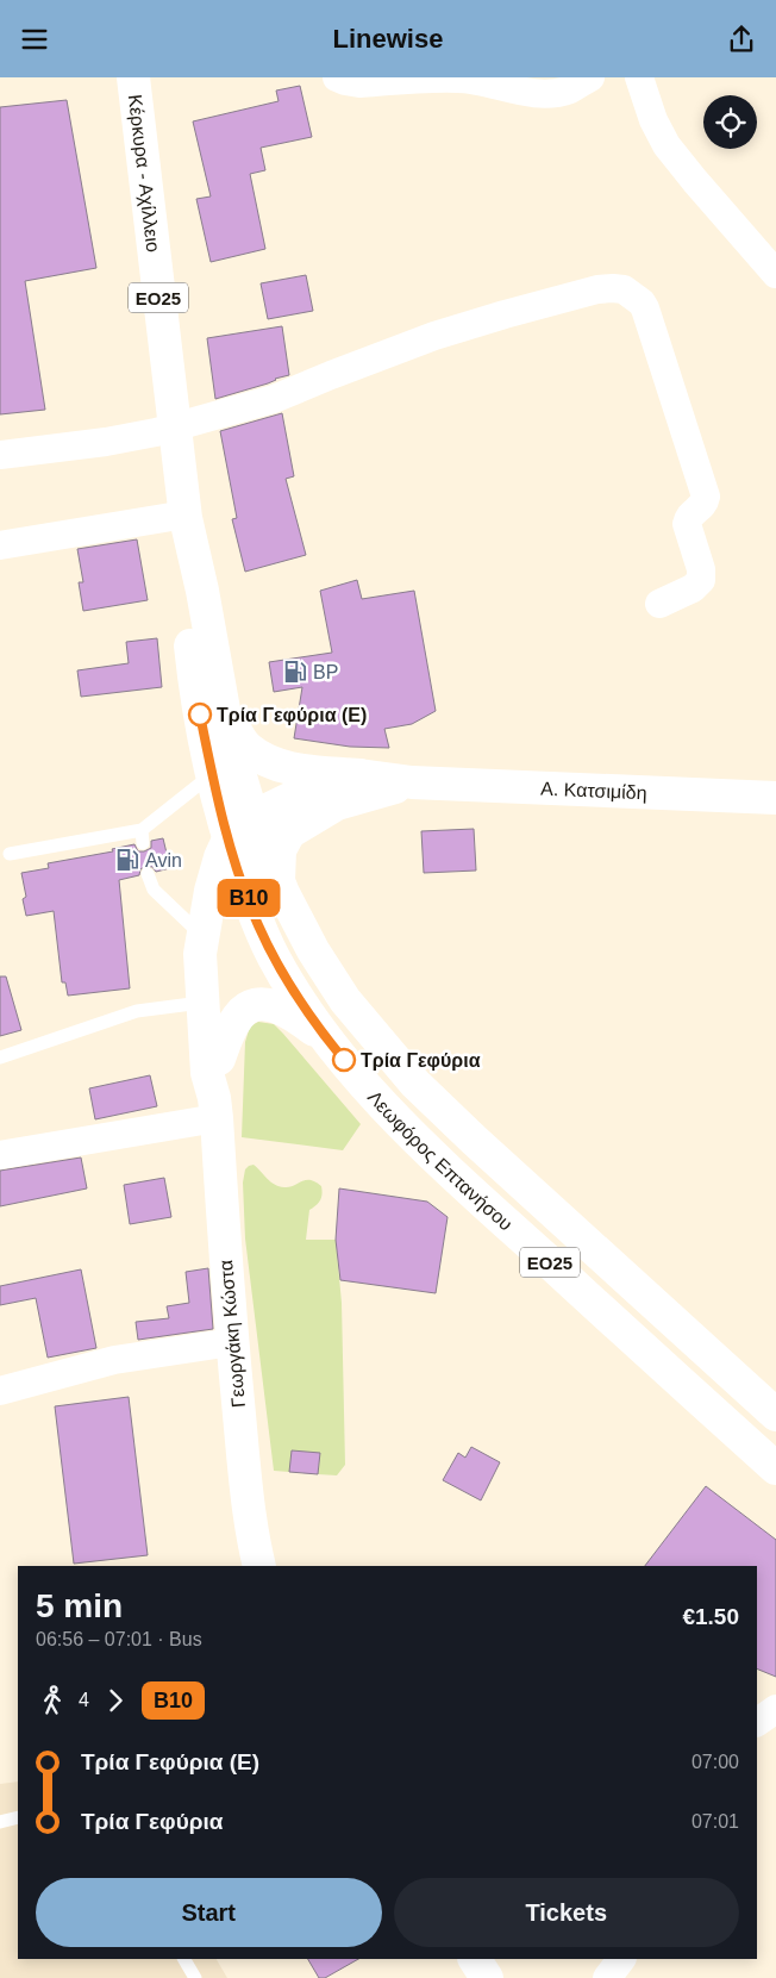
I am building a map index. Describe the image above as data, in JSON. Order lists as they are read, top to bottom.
{
  "streets": {
    "main road": [
      "Κέρκυρα - Αχίλλειο",
      "ΕΟ25",
      "Α. Κατσιμίδη",
      "Λεωφόρος Επτανήσου",
      "Γεωργάκη Κώστα"
    ]
  },
  "crossings": [
    ["Κέρκυρα - Αχίλλειο", "Α. Κατσιμίδη"],
    ["Κέρκυρα - Αχίλλειο", "Λεωφόρος Επτανήσου"],
    ["Κέρκυρα - Αχίλλειο", "Γεωργάκη Κώστα"],
    ["Α. Κατσιμίδη", "Λεωφόρος Επτανήσου"],
    ["Α. Κατσιμίδη", "Γεωργάκη Κώστα"],
    ["Λεωφόρος Επτανήσου", "Γεωργάκη Κώστα"]
  ],
  "places": {
    "fuel station": ["BP", "Avin"],
    "other": ["Τρία Γεφύρια (E)", "Τρία Γεφύρια"]
  },
  "lines": ["bus line B10"],
  "page": {
    "header": "Linewise",
    "on_map": "B10",
    "heading": ["5 min", "06:56 – 07:01 · Bus", "€1.50"],
    "legs": ["4", "B10"],
    "list": [
      {
        "name": "Τρία Γεφύρια (E)",
        "value": "07:00"
      },
      {
        "name": "Τρία Γεφύρια",
        "value": "07:01"
      }
    ],
    "buttons": ["Start", "Tickets"]
  }
}
